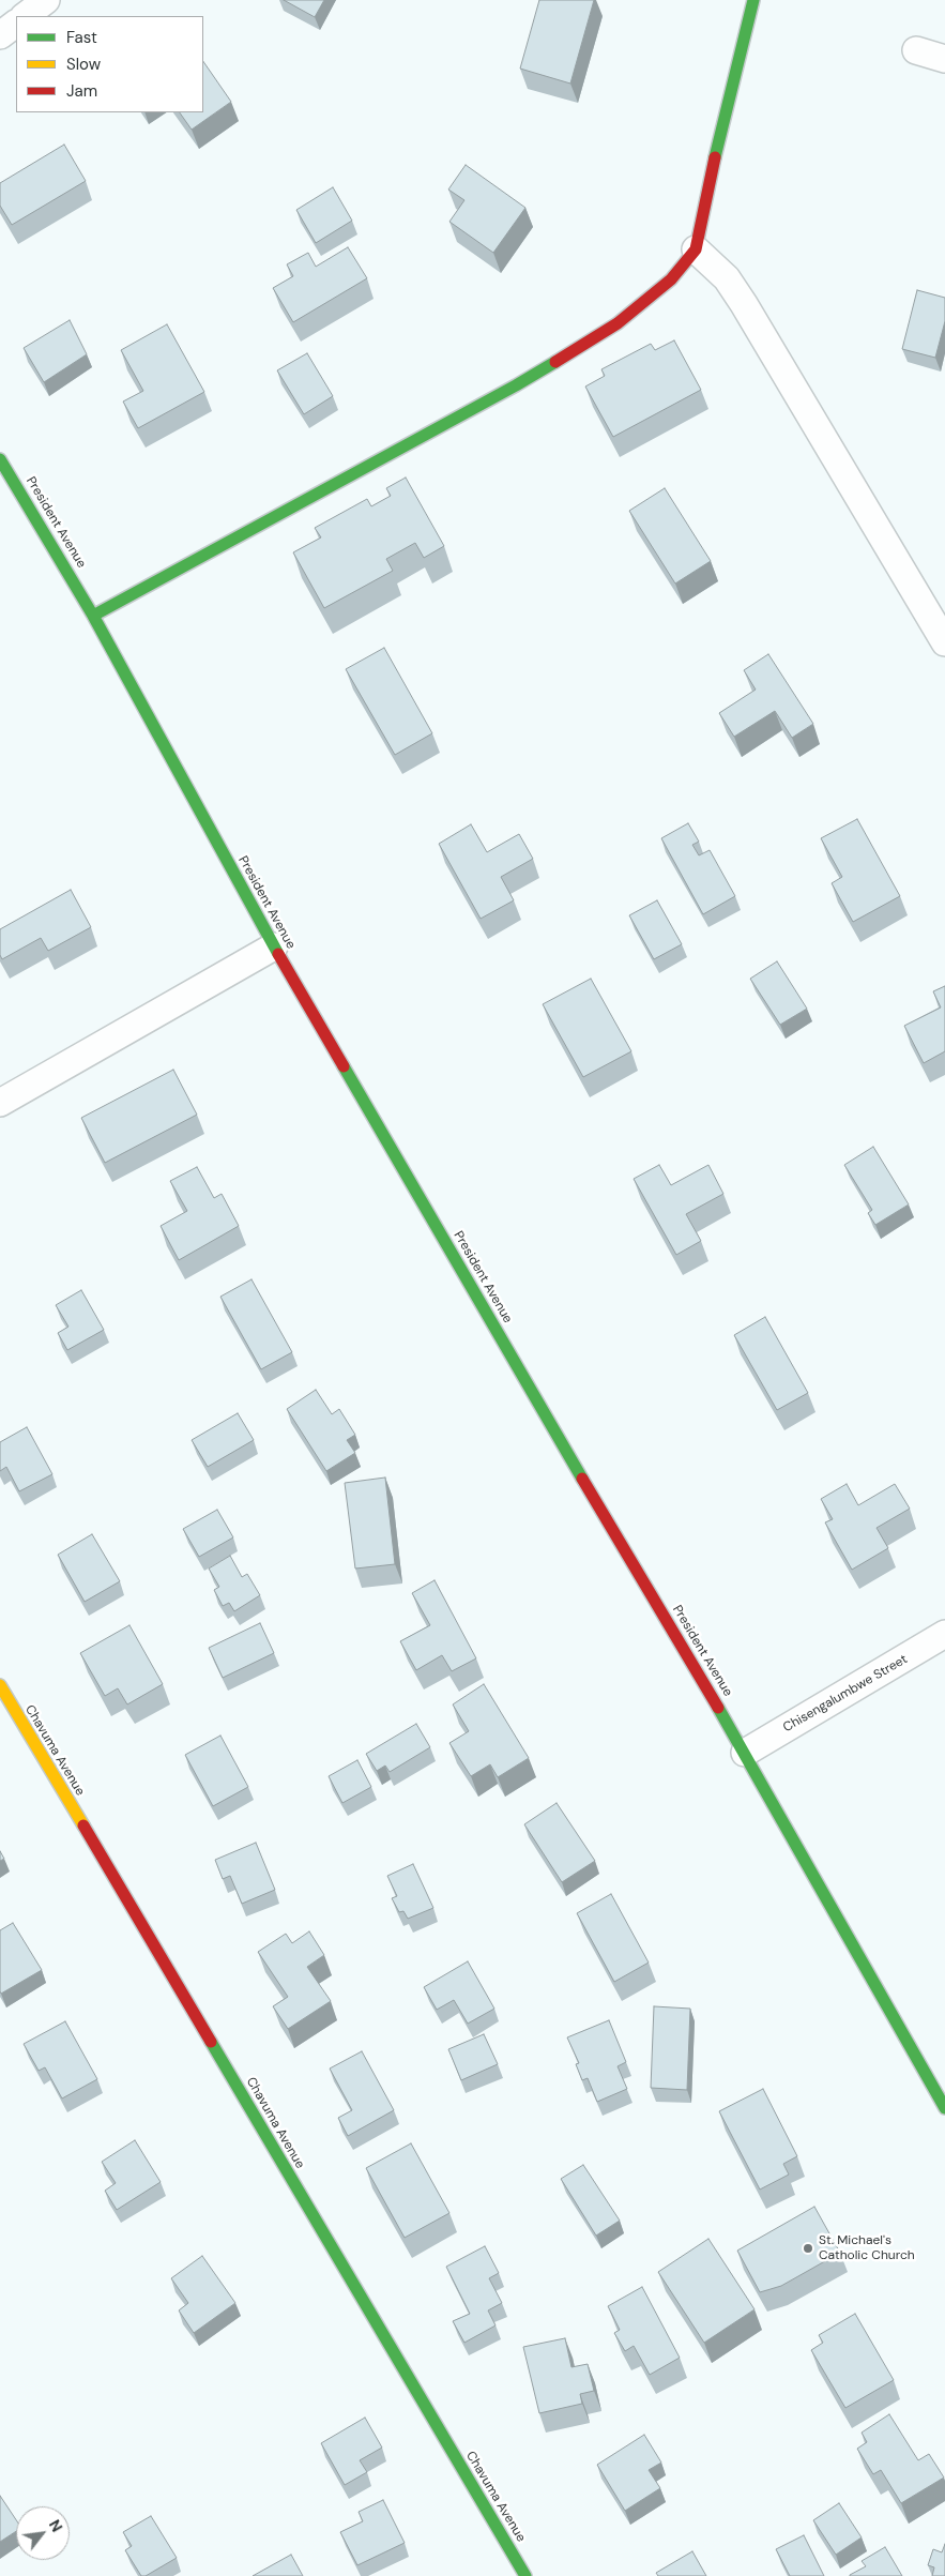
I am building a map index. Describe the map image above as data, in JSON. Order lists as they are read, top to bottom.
{
  "streets": {
    "street": ["President Avenue", "Chisengalumbwe Street", "Chavuma Avenue"]
  },
  "crossings": [
    ["President Avenue", "Chisengalumbwe Street"]
  ],
  "places": ["St. Michael's Catholic Church"],
  "legend": ["Fast", "Slow", "Jam"],
  "north": "top right"
}
